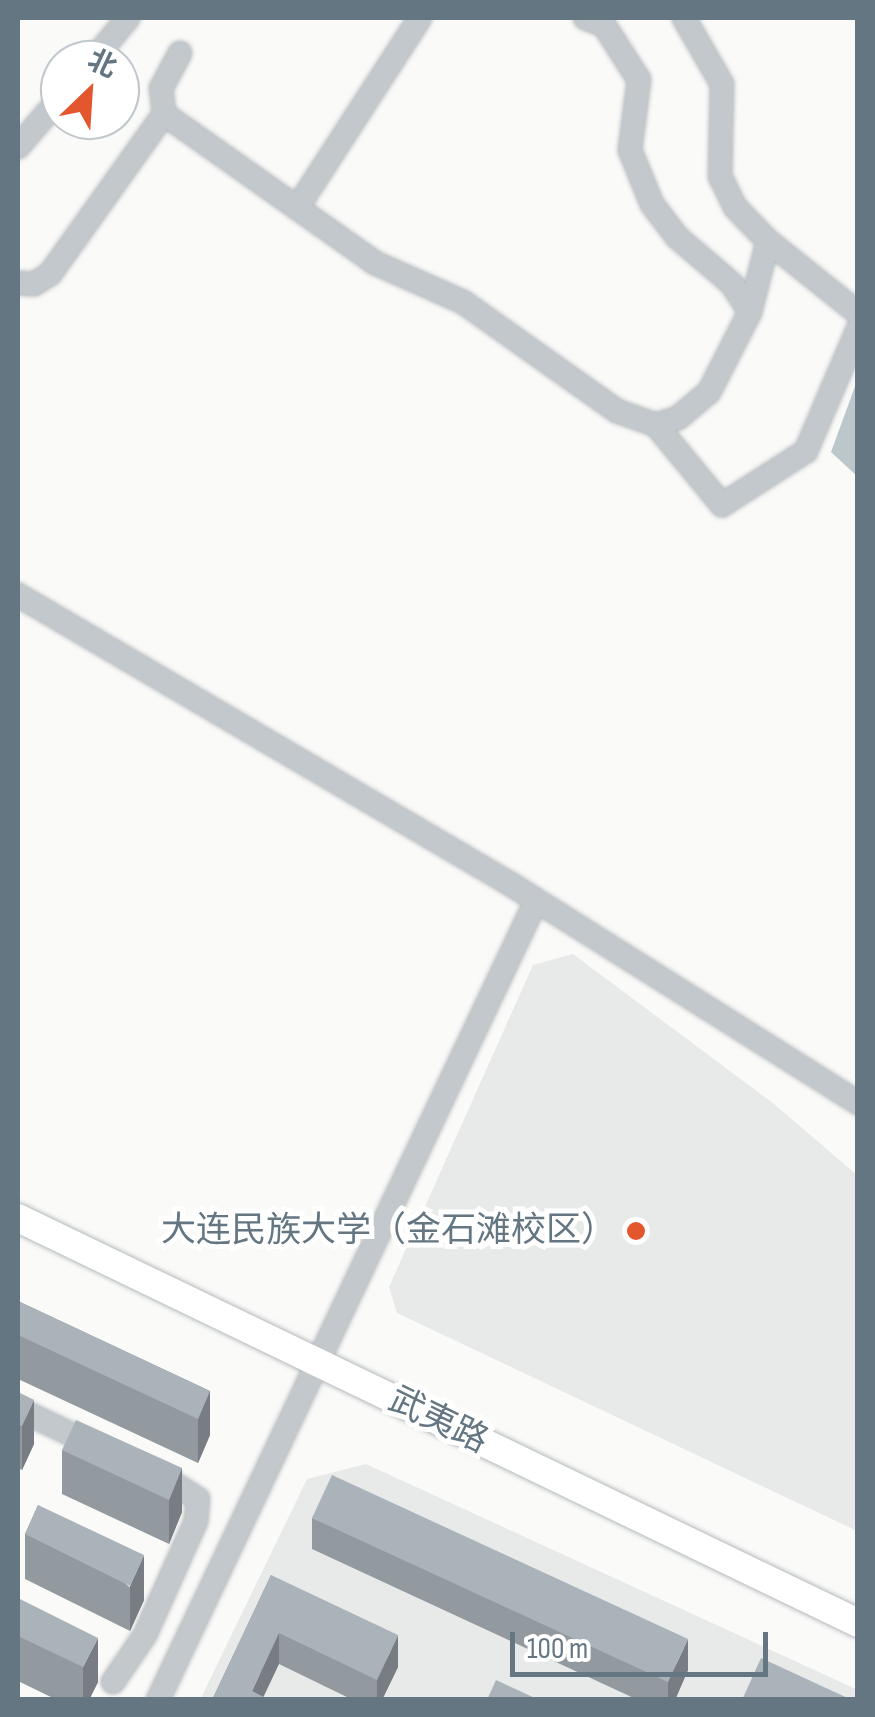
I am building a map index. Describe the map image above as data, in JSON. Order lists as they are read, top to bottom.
{
  "streets": {
    "main road": ["武夷路"]
  },
  "places": ["大连民族大学（金石滩校区）"],
  "scale_bar": "100 m",
  "north": "top right"
}
